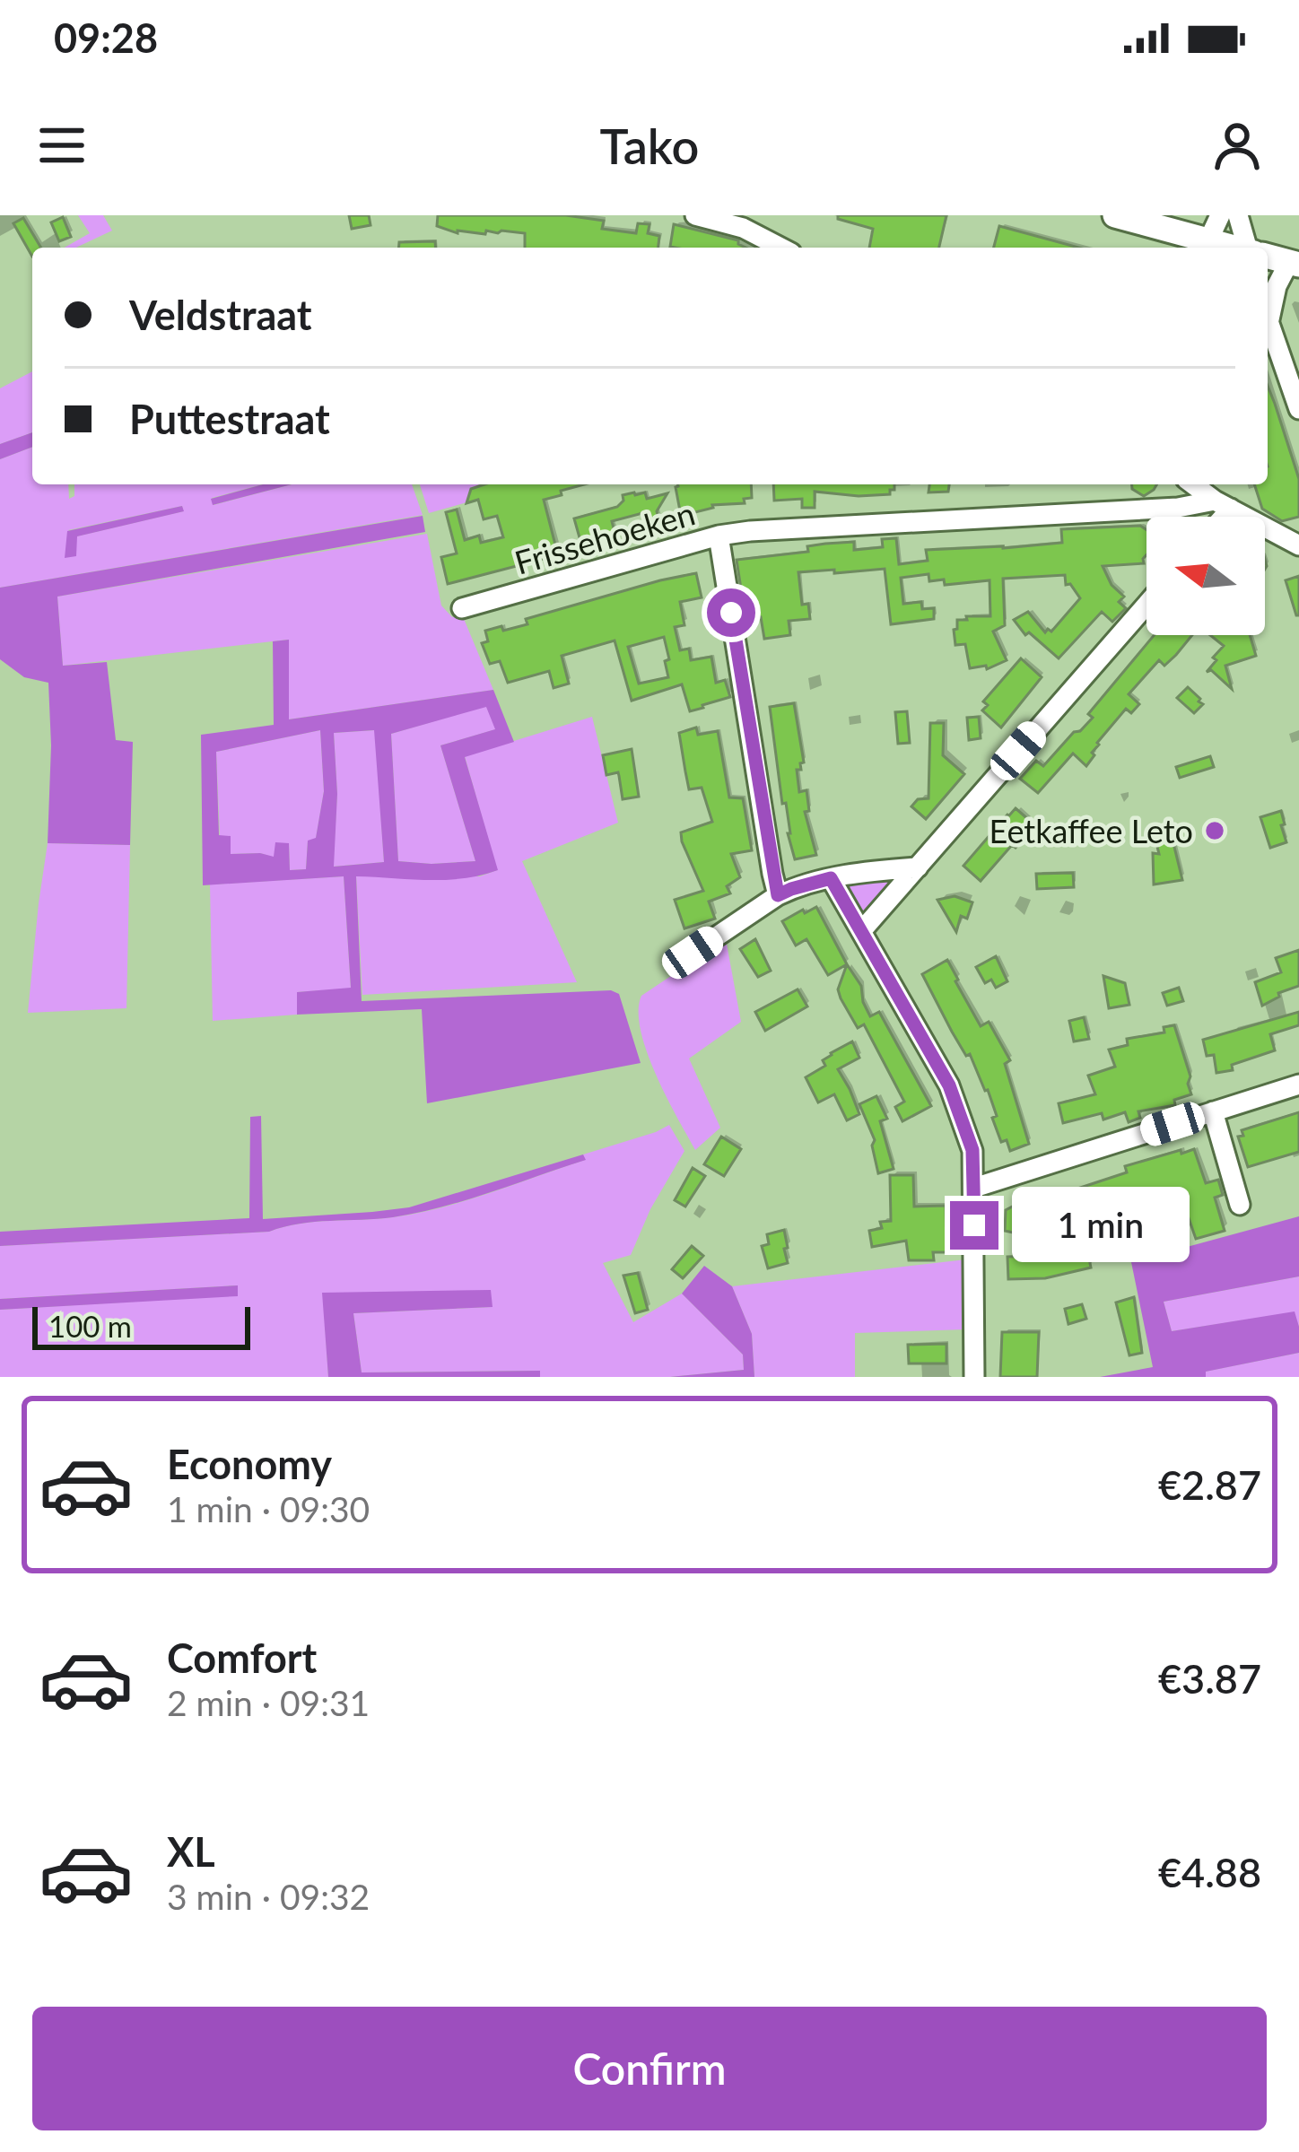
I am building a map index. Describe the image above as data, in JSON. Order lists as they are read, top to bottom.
{
  "streets": {
    "street": ["Frissehoeken"]
  },
  "places": ["Eetkaffee Leto"],
  "scale_bar": "100 m",
  "north": "left",
  "page": {
    "status": "09:28",
    "header": "Tako",
    "banner": ["Veldstraat", "Puttestraat"],
    "bubble": "1 min",
    "scale": "100 m",
    "list": [
      {
        "name": "Economy",
        "note": "1 min · 09:30",
        "value": "€2.87"
      },
      {
        "name": "Comfort",
        "note": "2 min · 09:31",
        "value": "€3.87"
      },
      {
        "name": "XL",
        "note": "3 min · 09:32",
        "value": "€4.88"
      }
    ],
    "buttons": "Confirm"
  }
}
